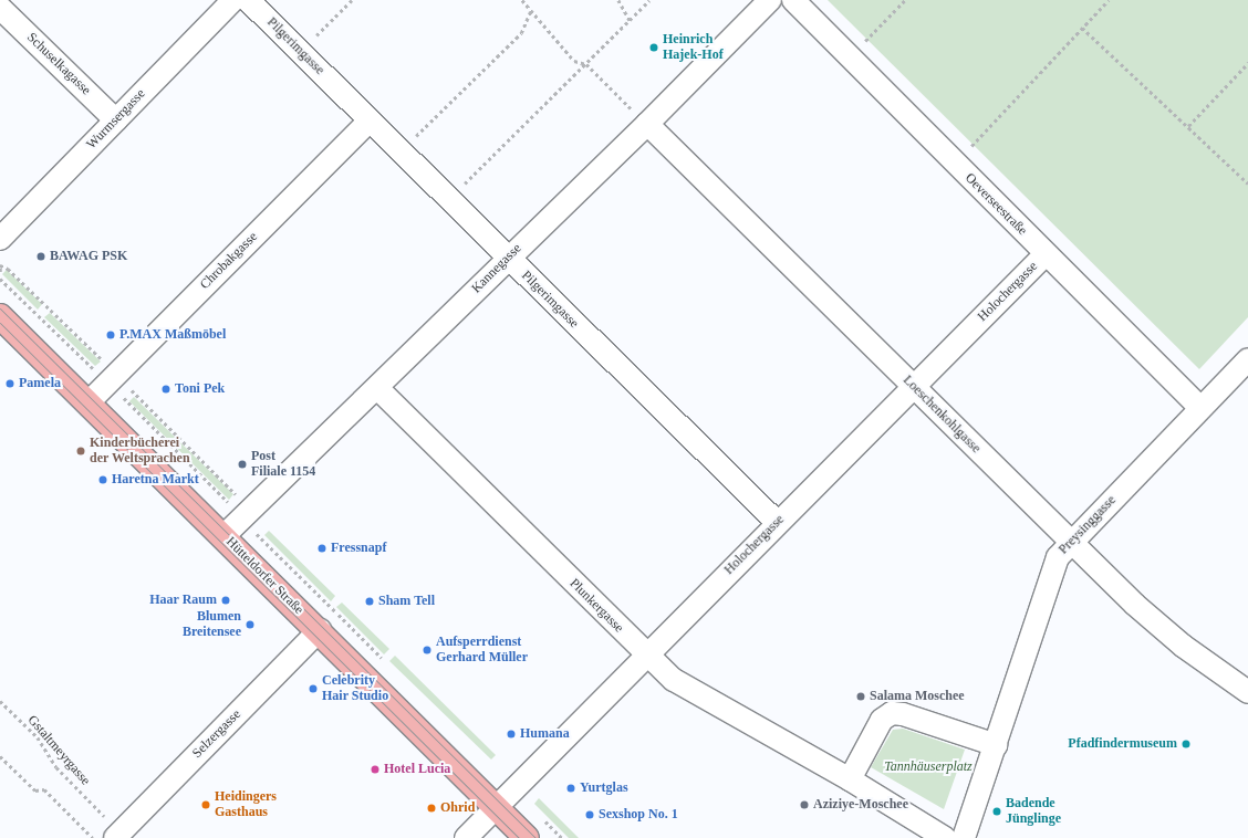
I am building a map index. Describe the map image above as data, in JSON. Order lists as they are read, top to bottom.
{
  "streets": {
    "main road": ["Hütteldorfer Straße"],
    "street": [
      "Pilgerimgasse",
      "Schuselkagasse",
      "Wurmsergasse",
      "Oeverseestraße",
      "Chrobakgasse",
      "Kannegasse",
      "Holochergasse",
      "Loeschenkohlgasse",
      "Preysinggasse",
      "Plunkergasse",
      "Selzergasse"
    ],
    "path": ["Gstaltmeyrgasse"]
  },
  "crossings": [
    ["Pilgerimgasse", "Chrobakgasse"],
    ["Pilgerimgasse", "Kannegasse"],
    ["Pilgerimgasse", "Holochergasse"],
    ["Schuselkagasse", "Wurmsergasse"],
    ["Oeverseestraße", "Holochergasse"],
    ["Oeverseestraße", "Preysinggasse"],
    ["Chrobakgasse", "Hütteldorfer Straße"],
    ["Kannegasse", "Loeschenkohlgasse"],
    ["Kannegasse", "Hütteldorfer Straße"],
    ["Kannegasse", "Plunkergasse"],
    ["Holochergasse", "Loeschenkohlgasse"],
    ["Holochergasse", "Hütteldorfer Straße"],
    ["Holochergasse", "Plunkergasse"],
    ["Loeschenkohlgasse", "Preysinggasse"],
    ["Hütteldorfer Straße", "Selzergasse"],
    ["Selzergasse", "Gstaltmeyrgasse"]
  ],
  "parks": ["Tannhäuserplatz"],
  "places": [
    "Heinrich Hajek-Hof",
    "BAWAG PSK",
    "P.MAX Maßmöbel",
    "Pamela",
    "Toni Pek",
    "Kinderbücherei der Weltsprachen",
    "Post Filiale 1154",
    "Haretna Markt",
    "Fressnapf",
    "Haar Raum",
    "Sham Tell",
    "Blumen Breitensee",
    "Aufsperrdienst Gerhard Müller",
    "Celebrity Hair Studio",
    "Salama Moschee",
    "Humana",
    "Pfadfindermuseum",
    "Hotel Lucia",
    "Yurtglas",
    "Heidingers Gasthaus",
    "Aziziye-Moschee",
    "Ohrid",
    "Badende Jünglinge",
    "Sexshop No. 1"
  ]
}
